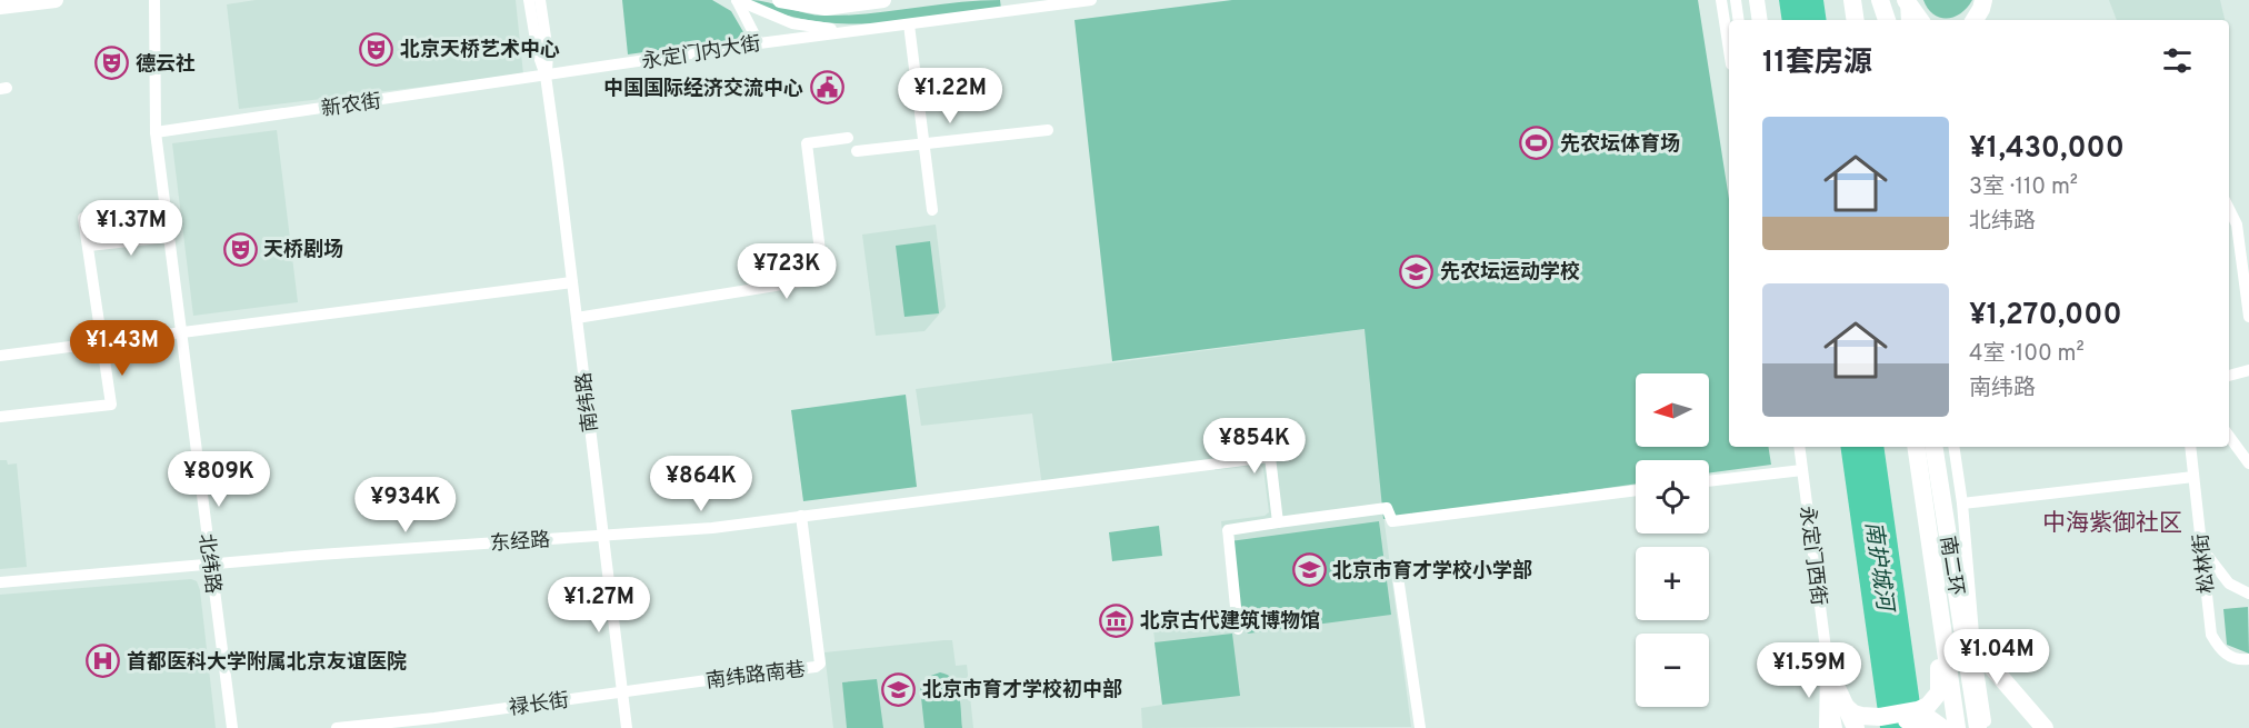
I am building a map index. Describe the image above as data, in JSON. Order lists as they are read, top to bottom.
{
  "streets": {
    "highway": ["南二环"],
    "street": [
      "永定门内大街",
      "新农街",
      "南纬路",
      "东经路",
      "永定门西街",
      "北纬路",
      "松林街",
      "南纬路南巷",
      "禄长街"
    ]
  },
  "crossings": [
    ["永定门内大街", "新农街"],
    ["永定门内大街", "南纬路"],
    ["新农街", "南纬路"],
    ["新农街", "北纬路"],
    ["南纬路", "东经路"],
    ["南纬路", "南纬路南巷"],
    ["南纬路", "禄长街"],
    ["东经路", "北纬路"],
    ["东经路", "南纬路南巷"],
    ["南纬路南巷", "禄长街"]
  ],
  "districts": ["中海紫御社区"],
  "water": ["南护城河"],
  "places": {
    "theatre": ["北京天桥艺术中心", "德云社", "天桥剧场"],
    "public building": ["中国国际经济交流中心"],
    "sports": ["先农坛体育场"],
    "school or university": ["先农坛运动学校", "北京市育才学校小学部", "北京市育才学校初中部"],
    "museum": ["北京古代建筑博物馆"],
    "hospital": ["首都医科大学附属北京友谊医院"]
  },
  "north": "left",
  "page": {
    "heading": "11套房源",
    "price": [
      "¥1.22M",
      "¥1.37M",
      "¥723K",
      "¥1.43M",
      "¥854K",
      "¥809K",
      "¥864K",
      "¥934K",
      "¥1.27M",
      "¥1.04M",
      "¥1.59M"
    ],
    "list": [
      {
        "name": "¥1,430,000",
        "note": "3室 · 110 m² · 北纬路"
      },
      {
        "name": "¥1,270,000",
        "note": "4室 · 100 m² · 南纬路"
      }
    ],
    "map_buttons": ["+", "−"]
  }
}
